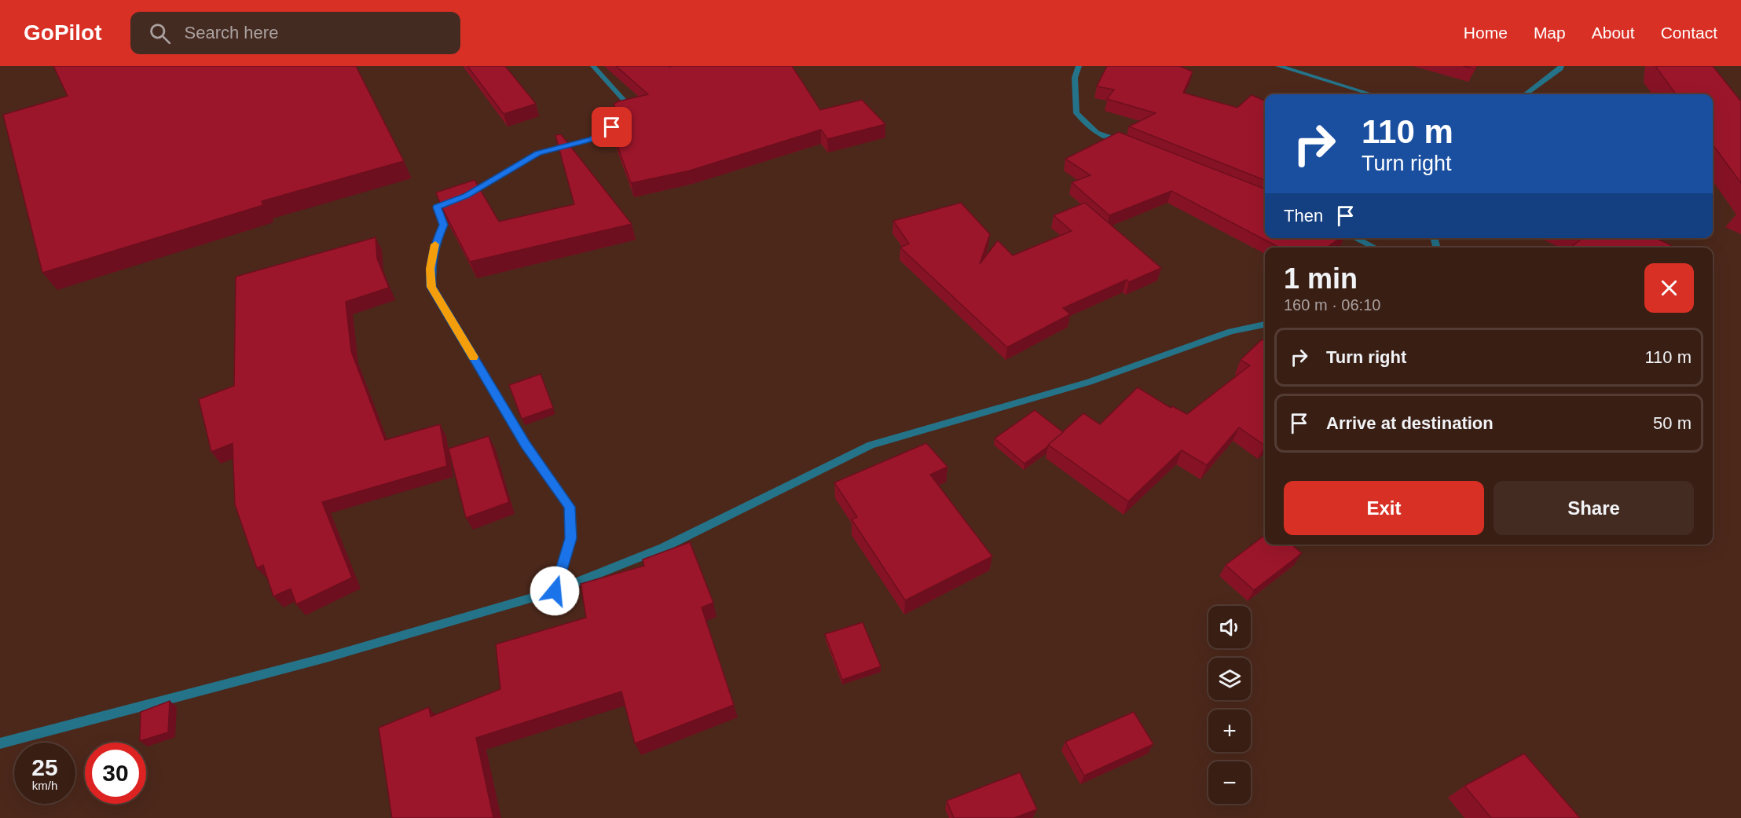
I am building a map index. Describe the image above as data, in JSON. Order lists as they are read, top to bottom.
{
  "page": {
    "header": "GoPilot",
    "search": "Search here",
    "nav": [
      "Home",
      "Map",
      "About",
      "Contact"
    ],
    "turn": ["110 m", "Turn right"],
    "then": "Then",
    "heading": ["1 min", "160 m · 06:10"],
    "list": [
      {
        "name": "Turn right",
        "value": "110 m"
      },
      {
        "name": "Arrive at destination",
        "value": "50 m"
      }
    ],
    "buttons": ["Exit", "Share"],
    "map_buttons": ["+", "−"],
    "speed": "25 km/h",
    "limit": "30"
  }
}
